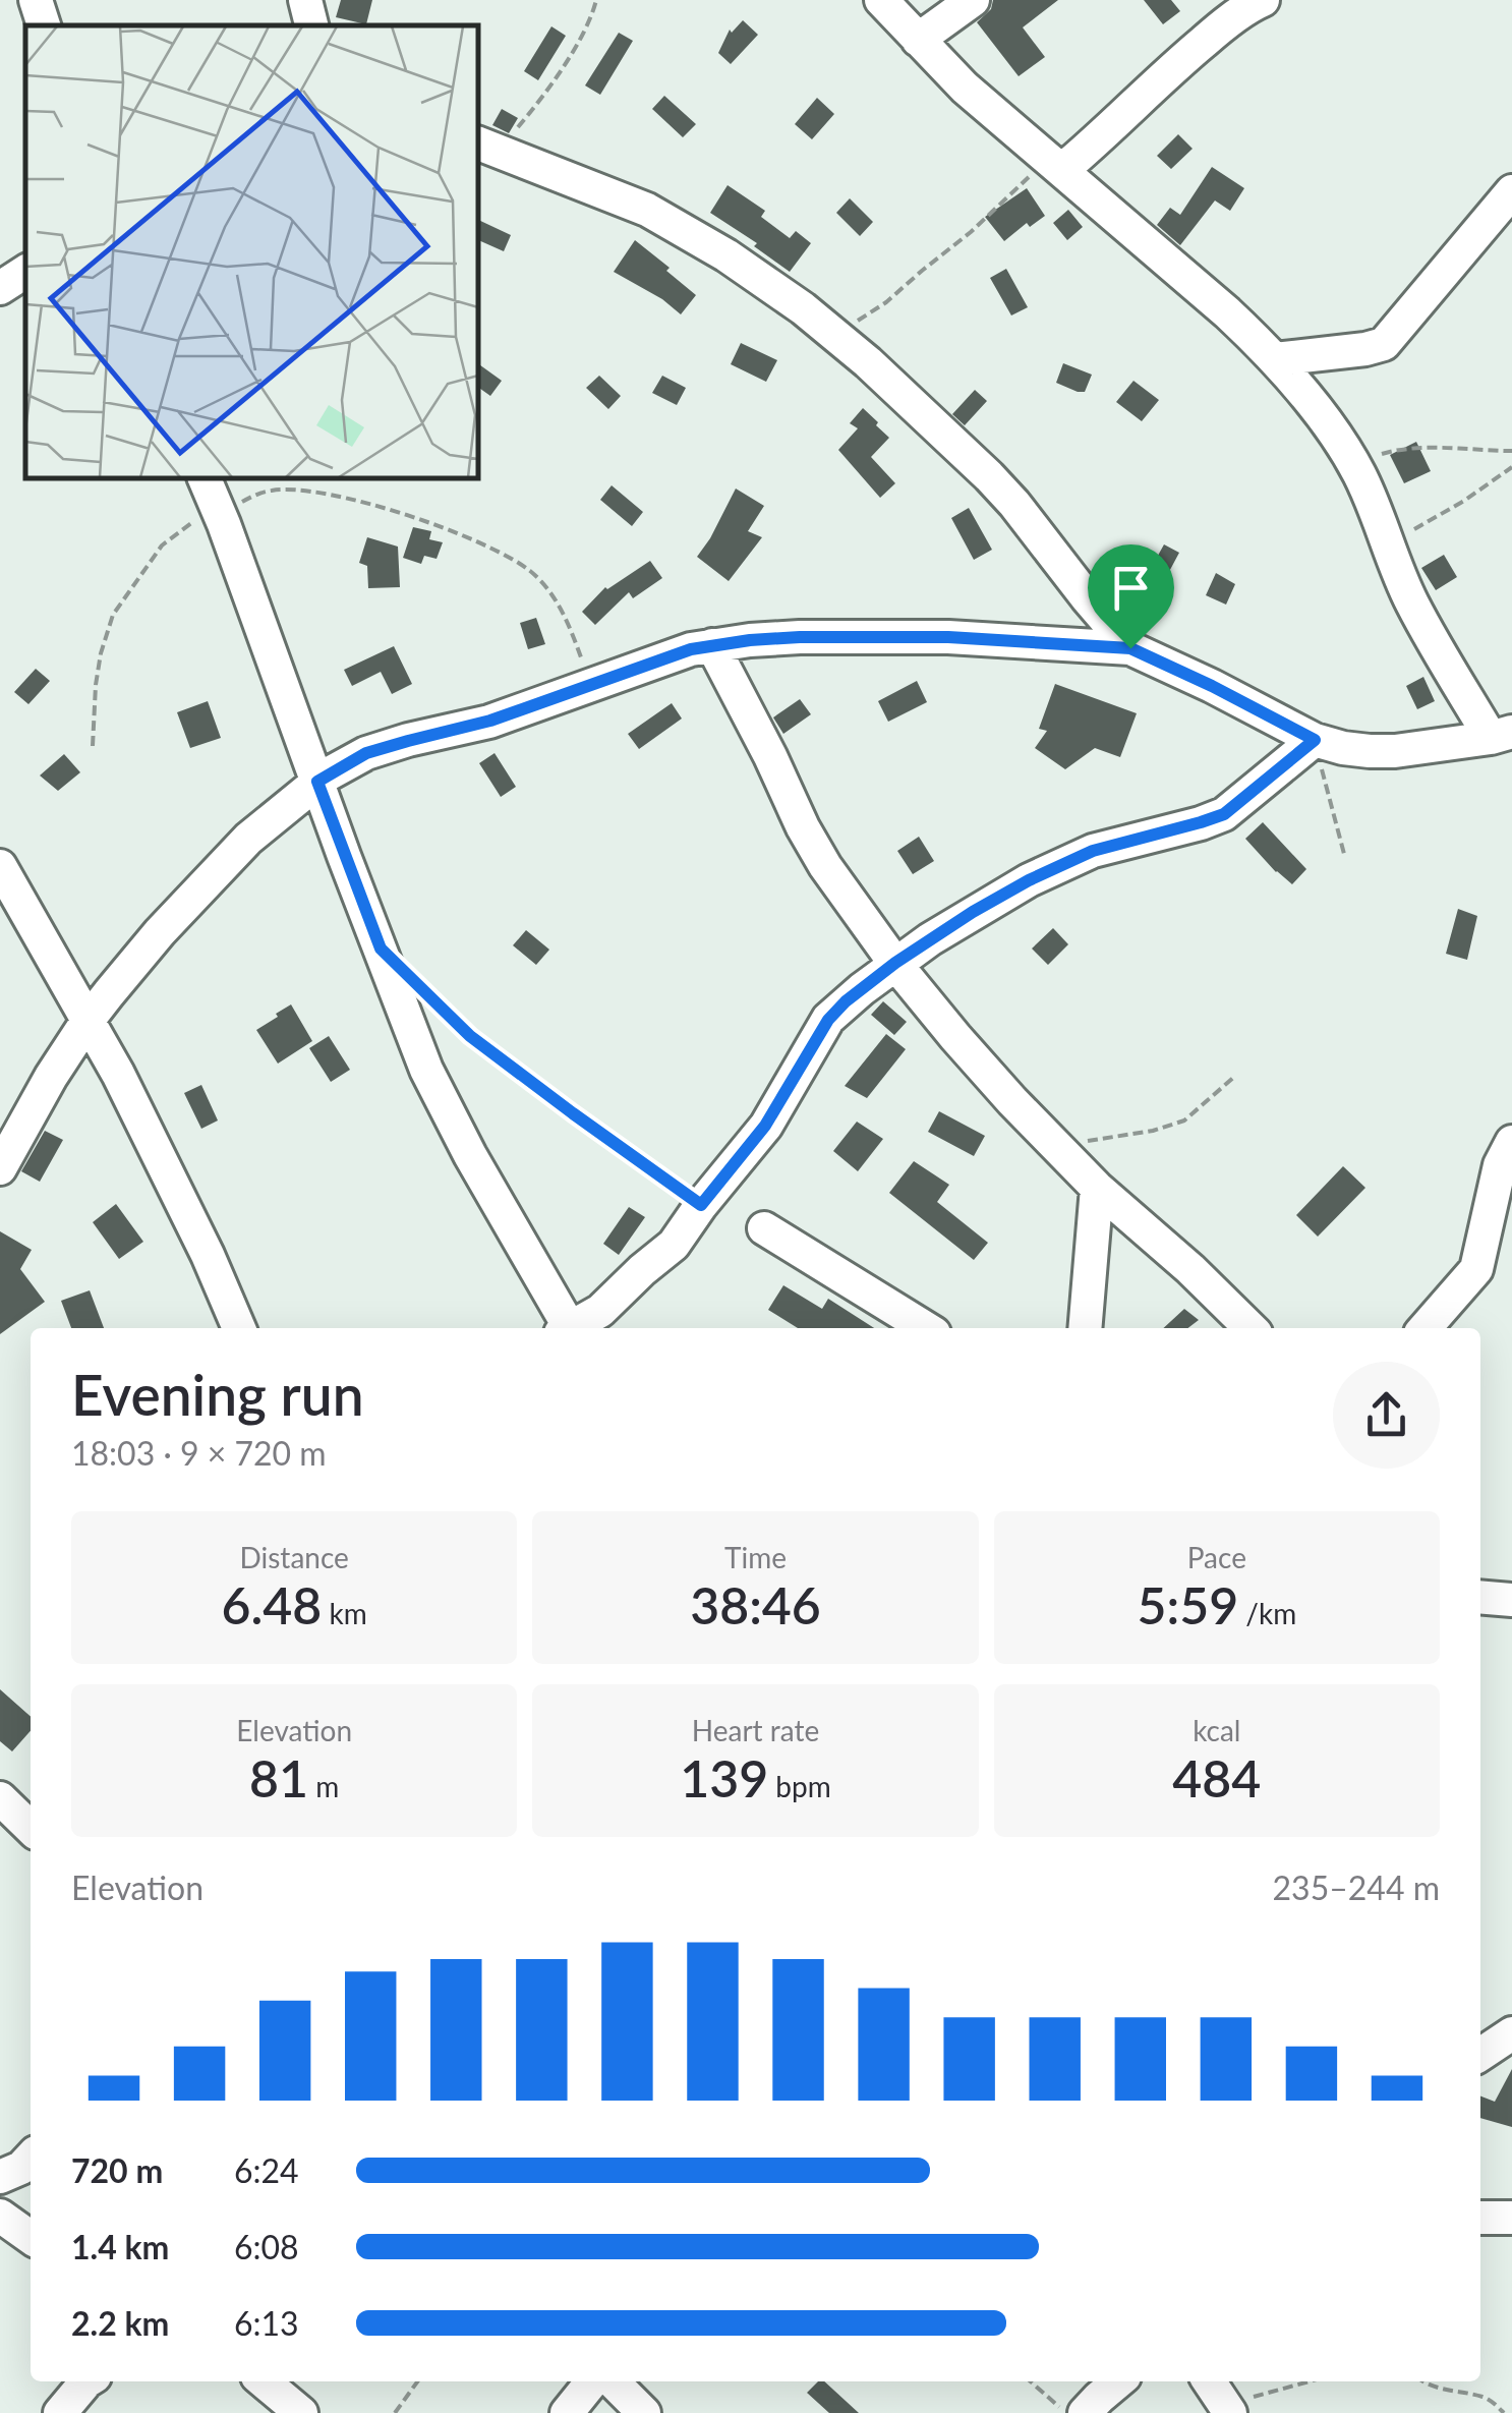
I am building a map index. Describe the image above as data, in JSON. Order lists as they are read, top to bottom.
{
  "page": {
    "heading": ["Evening run", "18:03 · 9 × 720 m"],
    "stats": [
      ["Distance", "6.48 km"],
      ["Time", "38:46"],
      ["Pace", "5:59 /km"],
      ["Elevation", "81 m"],
      ["Heart rate", "139 bpm"],
      ["kcal", "484"]
    ],
    "chart": ["Elevation", "235–244 m"],
    "list": [
      {
        "name": "720 m",
        "note": "6:24"
      },
      {
        "name": "1.4 km",
        "note": "6:08"
      },
      {
        "name": "2.2 km",
        "note": "6:13"
      }
    ]
  }
}
